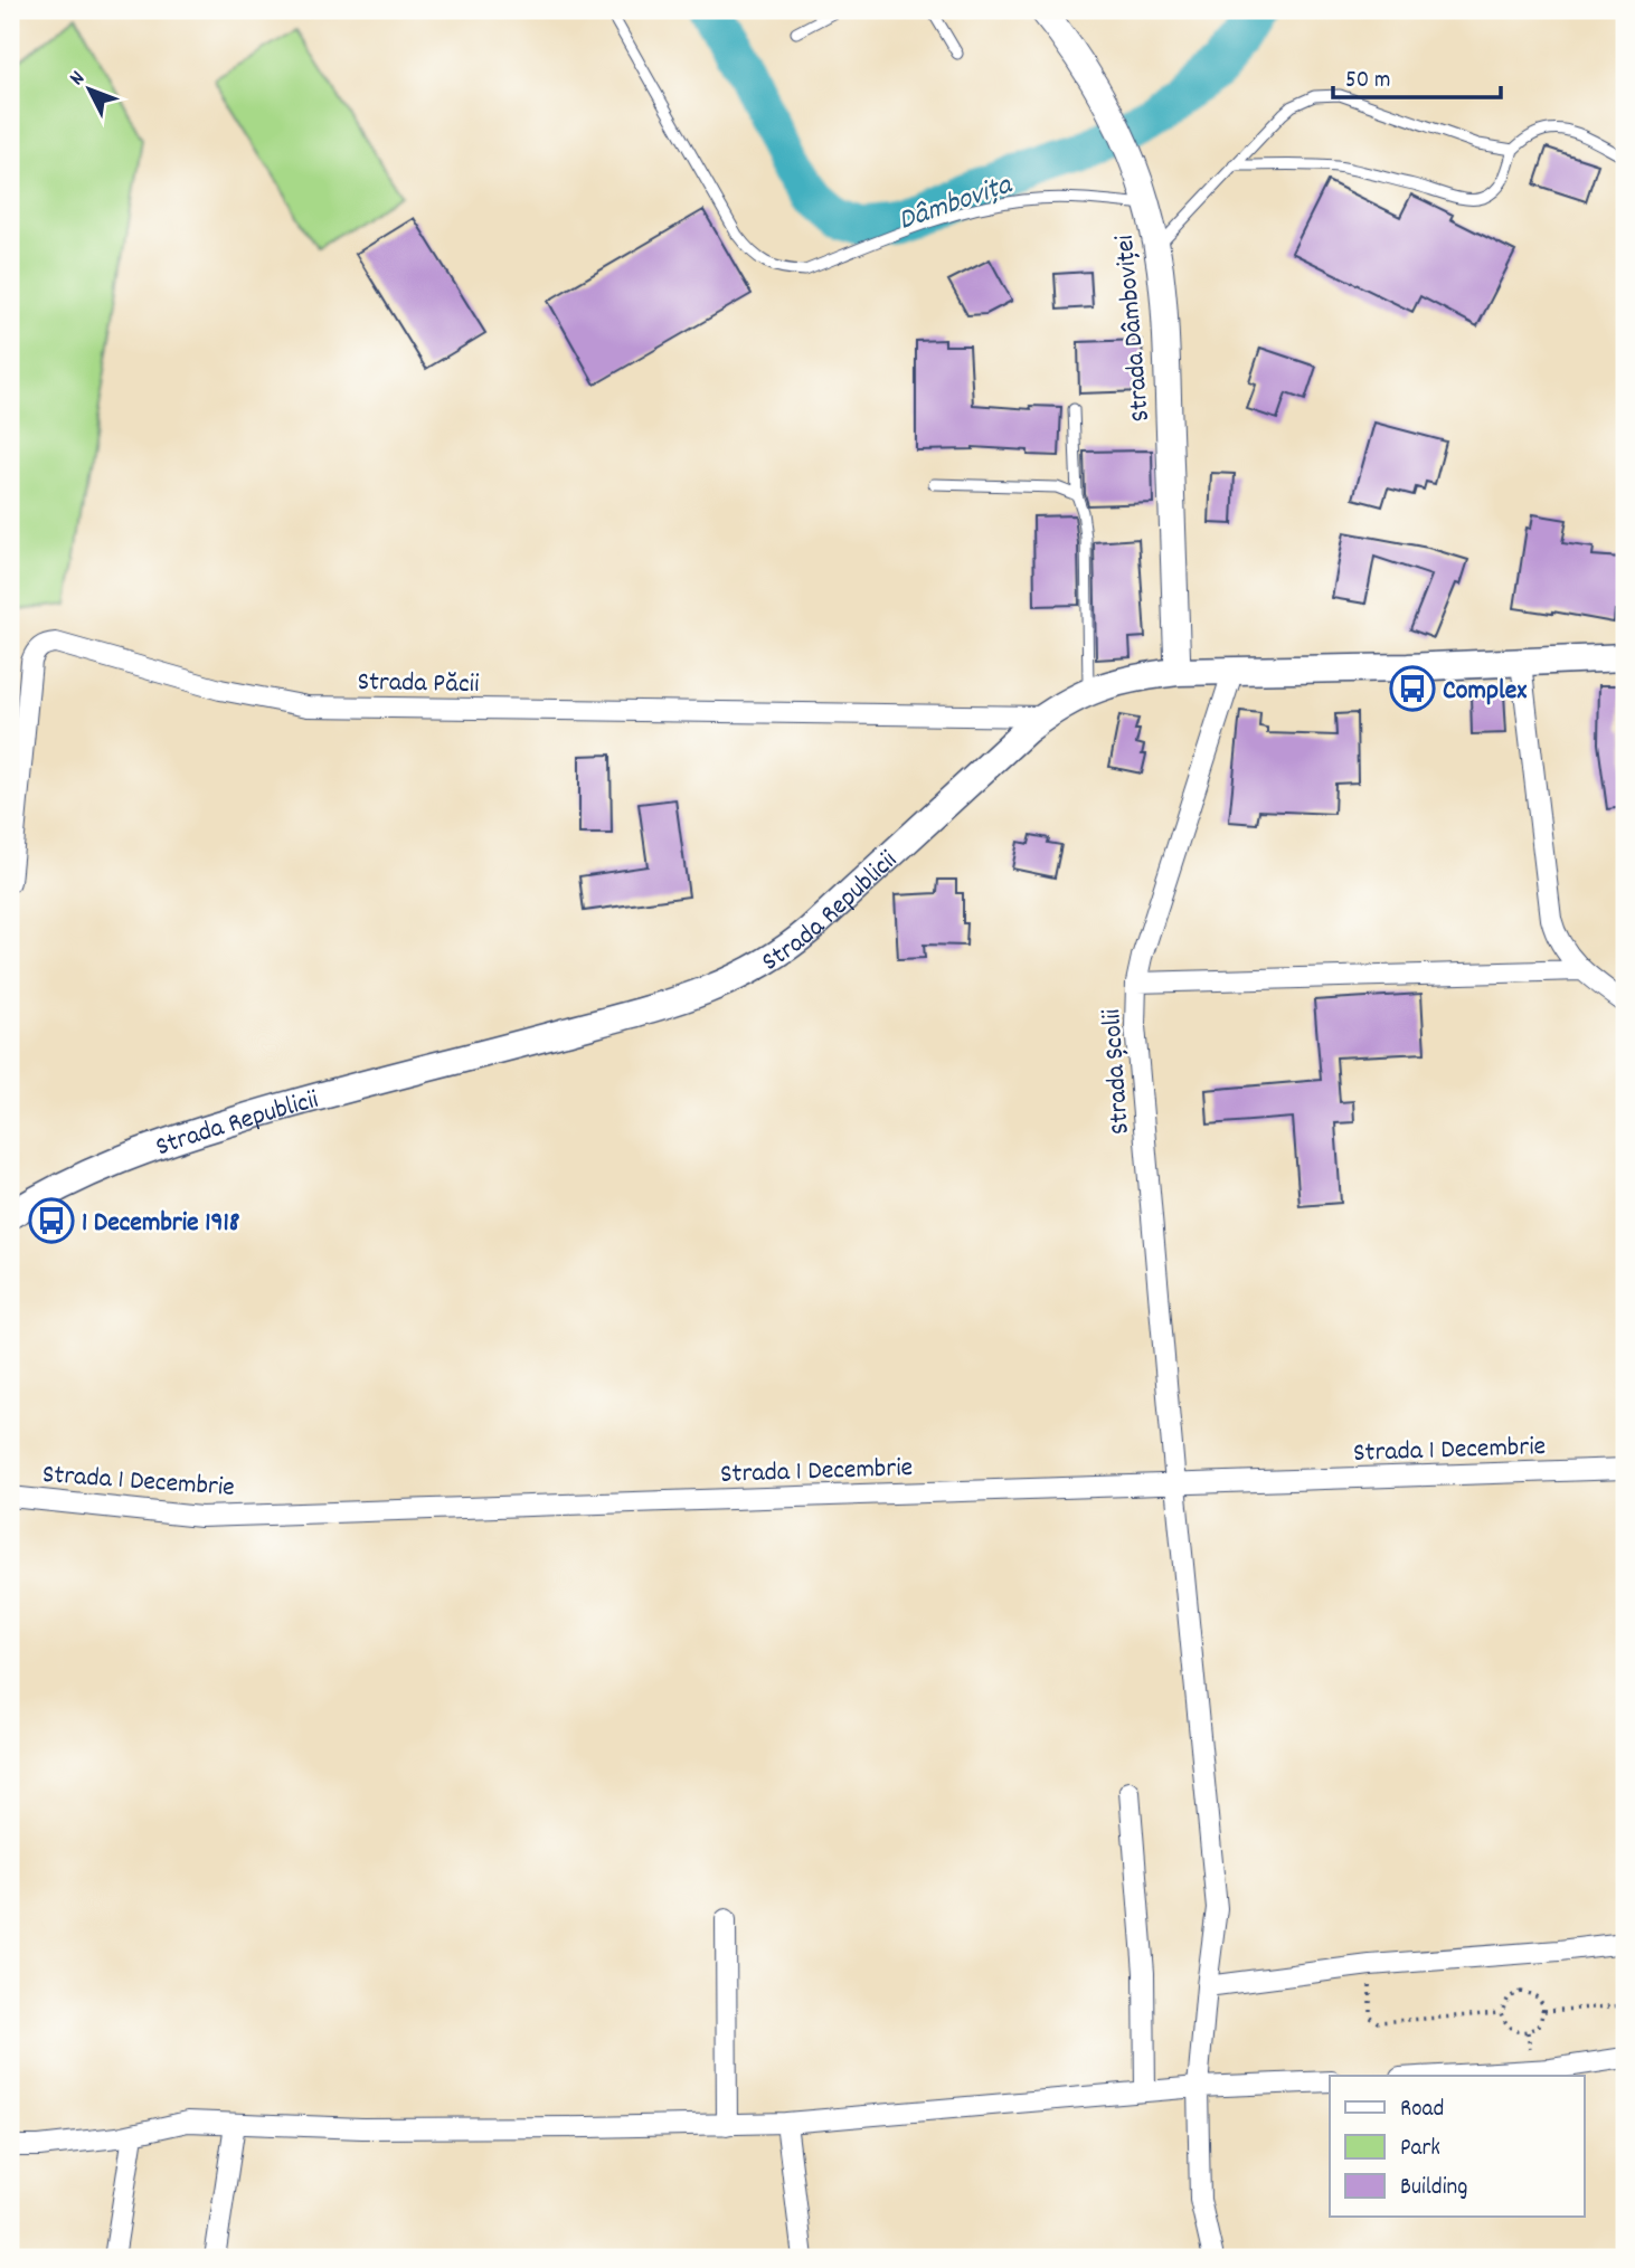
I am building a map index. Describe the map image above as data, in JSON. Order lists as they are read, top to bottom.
{
  "streets": {
    "main road": ["Strada Republicii"],
    "street": [
      "Strada Dâmboviței",
      "Strada Păcii",
      "Strada Școlii",
      "Strada 1 Decembrie"
    ]
  },
  "crossings": [
    ["Strada Dâmboviței", "Strada Republicii"],
    ["Strada Păcii", "Strada Republicii"],
    ["Strada Republicii", "Strada Școlii"],
    ["Strada Școlii", "Strada 1 Decembrie"]
  ],
  "water": ["Dâmbovița"],
  "places": {
    "bus stop": ["Complex", "1 Decembrie 1918"]
  },
  "legend": ["Road", "Park", "Building"],
  "scale_bar": "50 m",
  "north": "top left"
}
